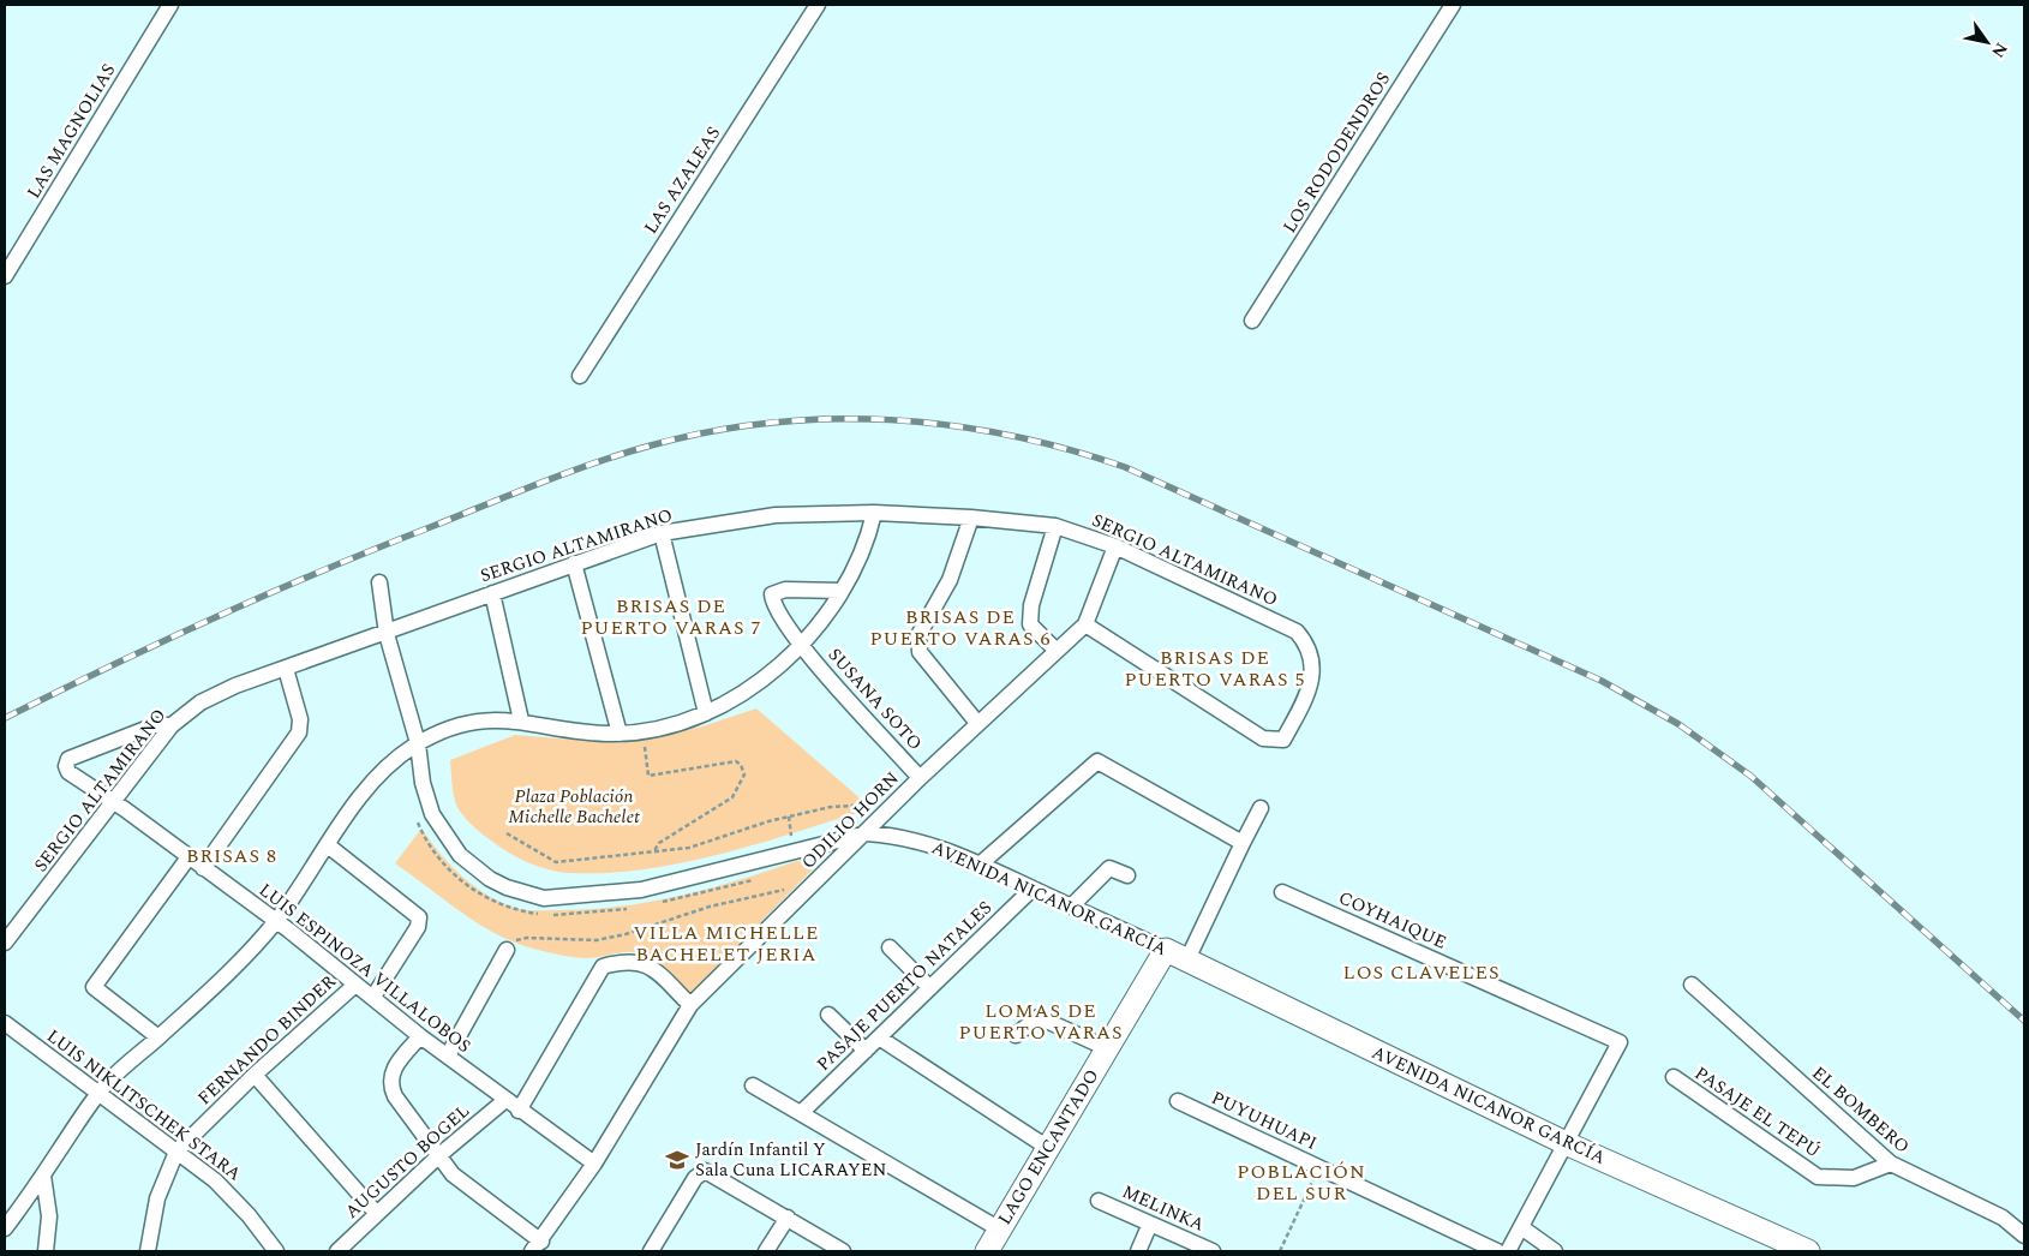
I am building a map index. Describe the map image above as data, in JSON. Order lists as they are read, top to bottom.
{
  "streets": {
    "street": [
      "LAS MAGNOLIAS",
      "LOS RODODENDROS",
      "LAS AZALEAS",
      "SERGIO ALTAMIRANO",
      "SUSANA SOTO",
      "ODILIO HORN",
      "AVENIDA NICANOR GARCÍA",
      "COYHAIQUE",
      "LUIS ESPINOZA VILLALOBOS",
      "PASAJE PUERTO NATALES",
      "FERNANDO BINDER",
      "LUIS NIKLITSCHEK STARA",
      "EL BOMBERO",
      "PASAJE EL TEPÚ",
      "PUYUHUAPI",
      "LAGO ENCANTADO",
      "AUGUSTO BOGEL",
      "MELINKA"
    ]
  },
  "crossings": [
    ["SERGIO ALTAMIRANO", "ODILIO HORN"],
    ["SERGIO ALTAMIRANO", "AVENIDA NICANOR GARCÍA"],
    ["SERGIO ALTAMIRANO", "LUIS ESPINOZA VILLALOBOS"],
    ["SUSANA SOTO", "ODILIO HORN"],
    ["ODILIO HORN", "AVENIDA NICANOR GARCÍA"],
    ["ODILIO HORN", "LUIS ESPINOZA VILLALOBOS"],
    ["AVENIDA NICANOR GARCÍA", "COYHAIQUE"],
    ["AVENIDA NICANOR GARCÍA", "PASAJE PUERTO NATALES"],
    ["AVENIDA NICANOR GARCÍA", "LAGO ENCANTADO"],
    ["LUIS ESPINOZA VILLALOBOS", "FERNANDO BINDER"],
    ["LUIS ESPINOZA VILLALOBOS", "AUGUSTO BOGEL"],
    ["FERNANDO BINDER", "LUIS NIKLITSCHEK STARA"],
    ["EL BOMBERO", "PASAJE EL TEPÚ"]
  ],
  "districts": [
    "BRISAS DE PUERTO VARAS 7",
    "BRISAS DE PUERTO VARAS 6",
    "BRISAS DE PUERTO VARAS 5",
    "BRISAS 8",
    "VILLA MICHELLE BACHELET JERIA",
    "LOS CLAVELES",
    "LOMAS DE PUERTO VARAS",
    "POBLACIÓN DEL SUR"
  ],
  "parks": ["Plaza Población Michelle Bachelet"],
  "places": {
    "school or university": ["Jardín Infantil Y Sala Cuna LICARAYEN"]
  },
  "north": "bottom right"
}
